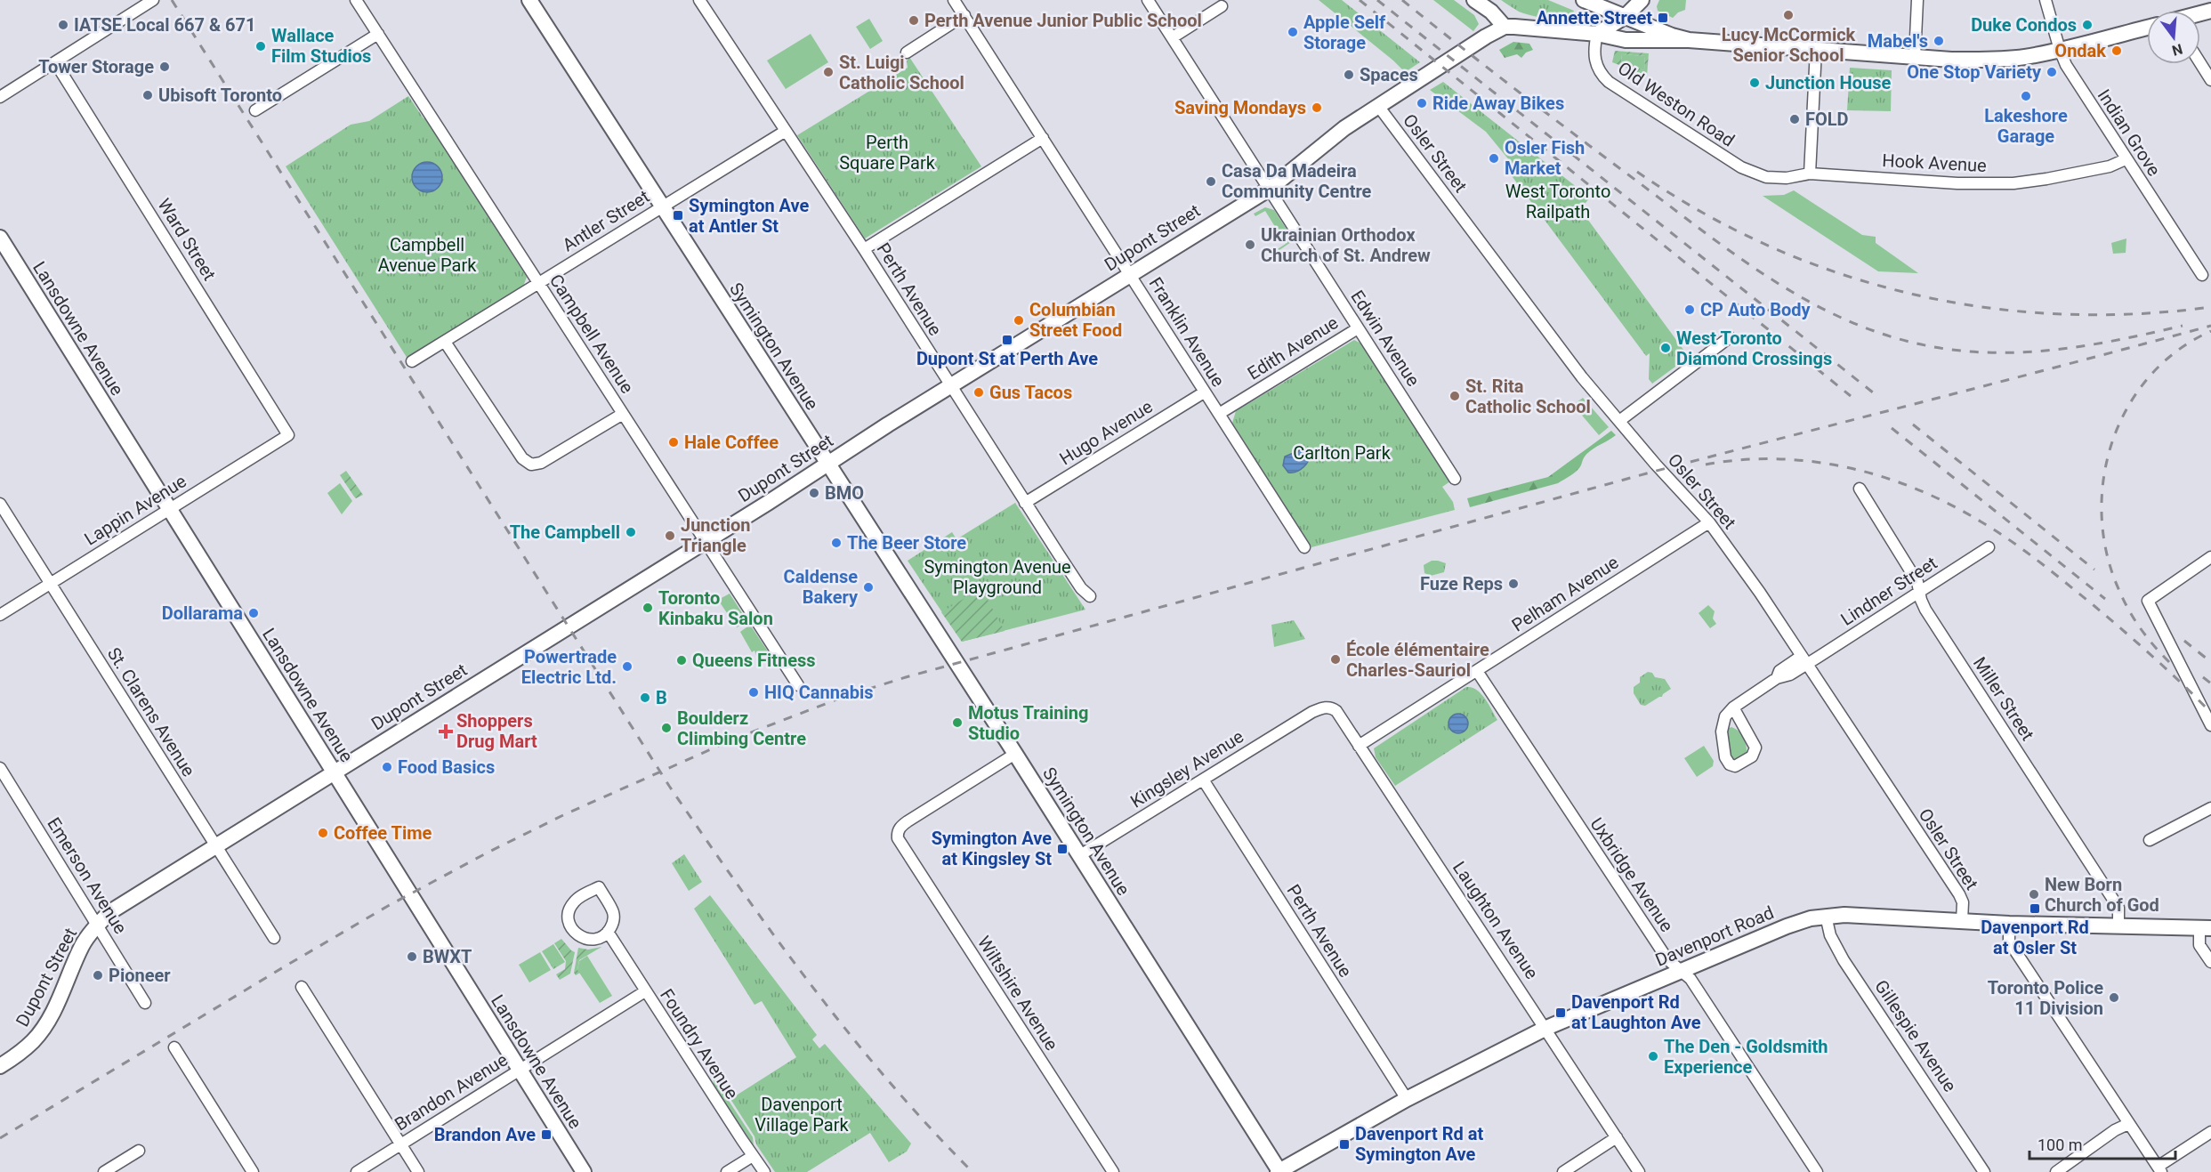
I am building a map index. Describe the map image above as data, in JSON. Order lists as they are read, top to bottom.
{
  "streets": {
    "street": [
      "Old Weston Road",
      "Indian Grove",
      "Osler Street",
      "Hook Avenue",
      "Antler Street",
      "Dupont Street",
      "Ward Street",
      "Perth Avenue",
      "Lansdowne Avenue",
      "Franklin Avenue",
      "Campbell Avenue",
      "Edwin Avenue",
      "Symington Avenue",
      "Edith Avenue",
      "Hugo Avenue",
      "Lappin Avenue",
      "Lindner Street",
      "Pelham Avenue",
      "Miller Street",
      "St. Clarens Avenue",
      "Kingsley Avenue",
      "Uxbridge Avenue",
      "Emerson Avenue",
      "Laughton Avenue",
      "Davenport Road",
      "Wiltshire Avenue",
      "Gillespie Avenue",
      "Foundry Avenue",
      "Brandon Avenue"
    ]
  },
  "crossings": [
    ["Old Weston Road", "Hook Avenue"],
    ["Indian Grove", "Hook Avenue"],
    ["Osler Street", "Dupont Street"],
    ["Osler Street", "Lindner Street"],
    ["Osler Street", "Pelham Avenue"],
    ["Osler Street", "Davenport Road"],
    ["Antler Street", "Perth Avenue"],
    ["Antler Street", "Campbell Avenue"],
    ["Antler Street", "Symington Avenue"],
    ["Dupont Street", "Perth Avenue"],
    ["Dupont Street", "Lansdowne Avenue"],
    ["Dupont Street", "Franklin Avenue"],
    ["Dupont Street", "Campbell Avenue"],
    ["Dupont Street", "Edwin Avenue"],
    ["Dupont Street", "Symington Avenue"],
    ["Dupont Street", "St. Clarens Avenue"],
    ["Dupont Street", "Emerson Avenue"],
    ["Ward Street", "Lappin Avenue"],
    ["Perth Avenue", "Hugo Avenue"],
    ["Perth Avenue", "Kingsley Avenue"],
    ["Perth Avenue", "Davenport Road"],
    ["Lansdowne Avenue", "Lappin Avenue"],
    ["Lansdowne Avenue", "Brandon Avenue"],
    ["Franklin Avenue", "Edith Avenue"],
    ["Franklin Avenue", "Hugo Avenue"],
    ["Edwin Avenue", "Edith Avenue"],
    ["Symington Avenue", "Kingsley Avenue"],
    ["Symington Avenue", "Davenport Road"],
    ["Symington Avenue", "Wiltshire Avenue"],
    ["Lappin Avenue", "St. Clarens Avenue"],
    ["Lindner Street", "Miller Street"],
    ["Pelham Avenue", "Uxbridge Avenue"],
    ["Pelham Avenue", "Laughton Avenue"],
    ["Miller Street", "Davenport Road"],
    ["Kingsley Avenue", "Laughton Avenue"],
    ["Uxbridge Avenue", "Davenport Road"],
    ["Laughton Avenue", "Davenport Road"],
    ["Davenport Road", "Gillespie Avenue"],
    ["Foundry Avenue", "Brandon Avenue"]
  ],
  "parks": [
    "Perth Square Park",
    "West Toronto Railpath",
    "Campbell Avenue Park",
    "Carlton Park",
    "Symington Avenue Playground",
    "Davenport Village Park"
  ],
  "places": {
    "other": [
      "Lucy McCormick Senior School",
      "Perth Avenue Junior Public School",
      "IATSE Local 667 & 671",
      "Duke Condos",
      "Apple Self Storage",
      "Mabel's",
      "Wallace Film Studios",
      "Ondak",
      "Tower Storage",
      "St. Luigi Catholic School",
      "One Stop Variety",
      "Spaces",
      "Junction House",
      "Ubisoft Toronto",
      "Lakeshore Garage",
      "Ride Away Bikes",
      "Saving Mondays",
      "FOLD",
      "Osler Fish Market",
      "Casa Da Madeira Community Centre",
      "Ukrainian Orthodox Church of St. Andrew",
      "CP Auto Body",
      "Columbian Street Food",
      "West Toronto Diamond Crossings",
      "Gus Tacos",
      "St. Rita Catholic School",
      "Hale Coffee",
      "BMO",
      "The Campbell",
      "Junction Triangle",
      "The Beer Store",
      "Fuze Reps",
      "Caldense Bakery",
      "Toronto Kinbaku Salon",
      "Dollarama",
      "École élémentaire Charles-Sauriol",
      "Queens Fitness",
      "Powertrade Electric Ltd.",
      "HIQ Cannabis",
      "B",
      "Motus Training Studio",
      "Boulderz Climbing Centre",
      "Food Basics",
      "Coffee Time",
      "New Born Church of God",
      "BWXT",
      "Pioneer",
      "Toronto Police 11 Division",
      "The Den - Goldsmith Experience"
    ],
    "transit": [
      "Annette Street",
      "Symington Ave at Antler St",
      "Dupont St at Perth Ave",
      "Symington Ave at Kingsley St",
      "Davenport Rd at Osler St",
      "Davenport Rd at Laughton Ave",
      "Brandon Ave",
      "Davenport Rd at Symington Ave"
    ],
    "health": ["Shoppers Drug Mart"]
  },
  "scale_bar": "100 m",
  "north": "bottom"
}
